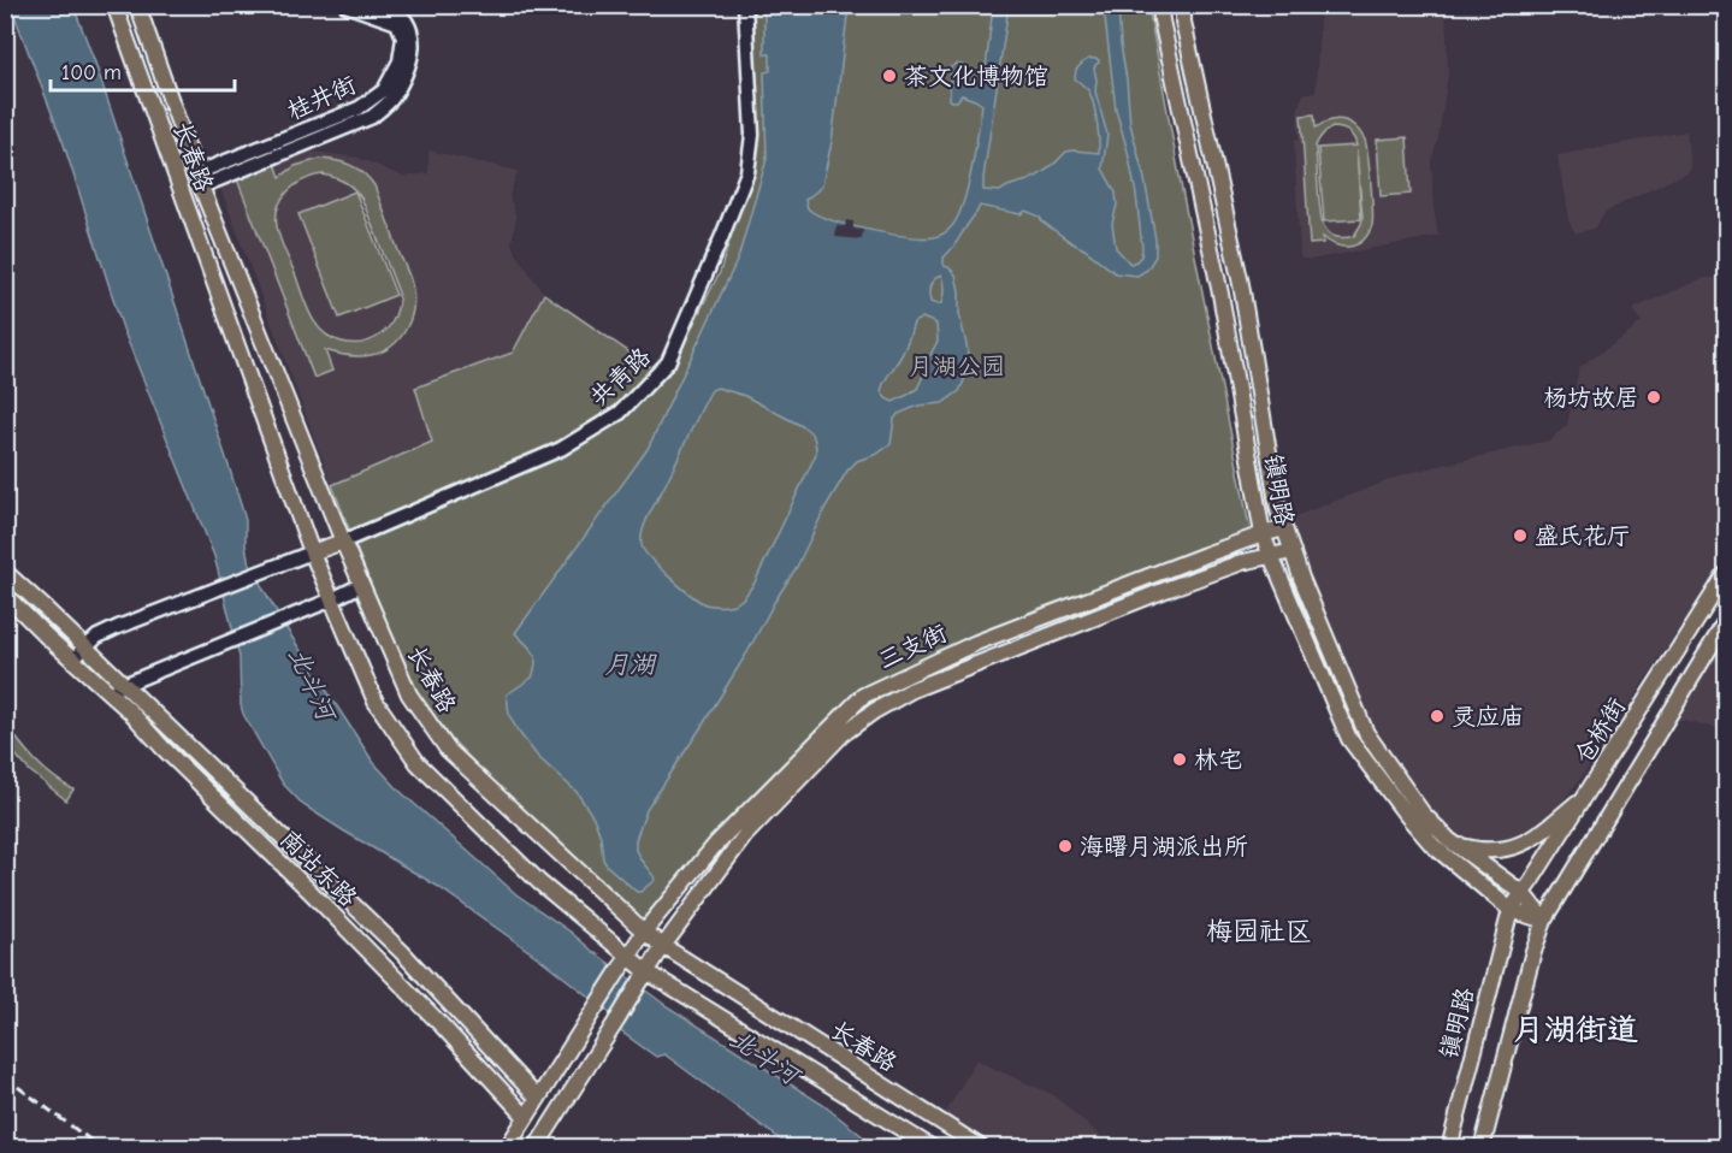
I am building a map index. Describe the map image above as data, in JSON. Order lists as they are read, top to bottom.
{
  "streets": {
    "main road": [
      "长春路",
      "镇明路",
      "三支街",
      "仓桥街",
      "南站东路"
    ],
    "street": ["桂井街", "共青路"]
  },
  "crossings": [
    ["桂井街", "长春路"],
    ["长春路", "共青路"],
    ["长春路", "三支街"],
    ["镇明路", "三支街"],
    ["镇明路", "仓桥街"]
  ],
  "districts": ["梅园社区", "月湖街道"],
  "water": ["月湖", "北斗河"],
  "parks": ["月湖公园"],
  "places": [
    "茶文化博物馆",
    "杨坊故居",
    "盛氏花厅",
    "灵应庙",
    "林宅",
    "海曙月湖派出所"
  ],
  "scale_bar": "100 m"
}
